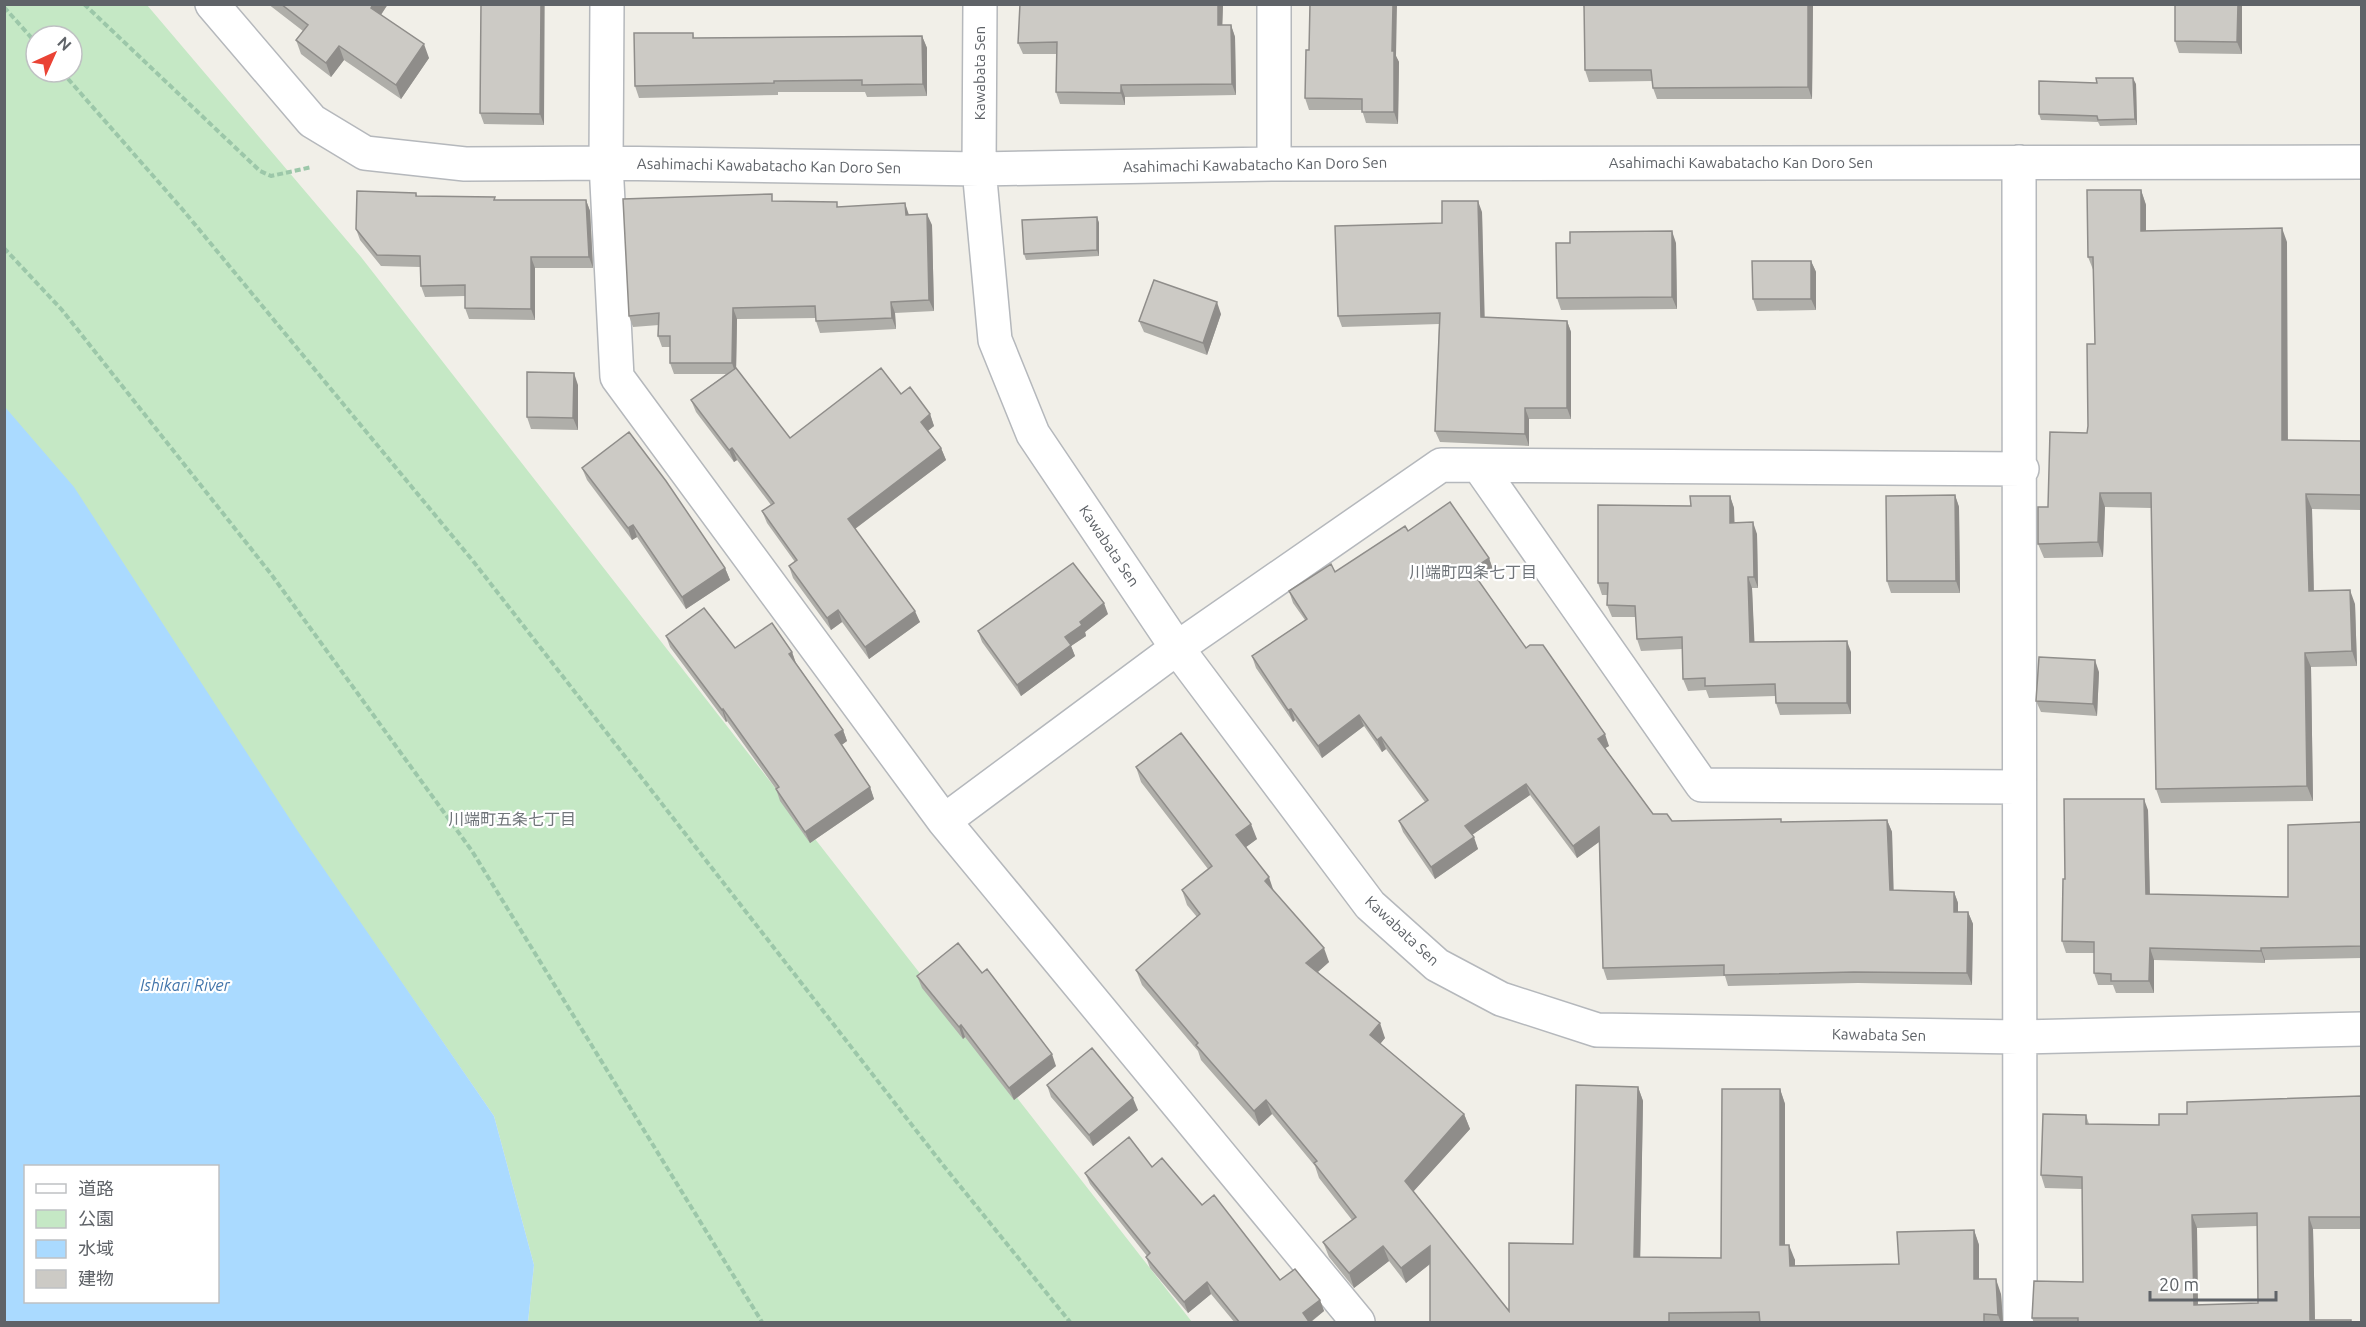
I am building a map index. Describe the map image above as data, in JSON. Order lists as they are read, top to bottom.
{
  "streets": {
    "street": ["Kawabata Sen", "Asahimachi Kawabatacho Kan Doro Sen"]
  },
  "crossings": [
    ["Kawabata Sen", "Asahimachi Kawabatacho Kan Doro Sen"]
  ],
  "districts": ["川端町四条七丁目", "川端町五条七丁目"],
  "water": ["Ishikari River"],
  "legend": [
    "道路",
    "公園",
    "水域",
    "建物"
  ],
  "scale_bar": "20 m",
  "north": "top right"
}
